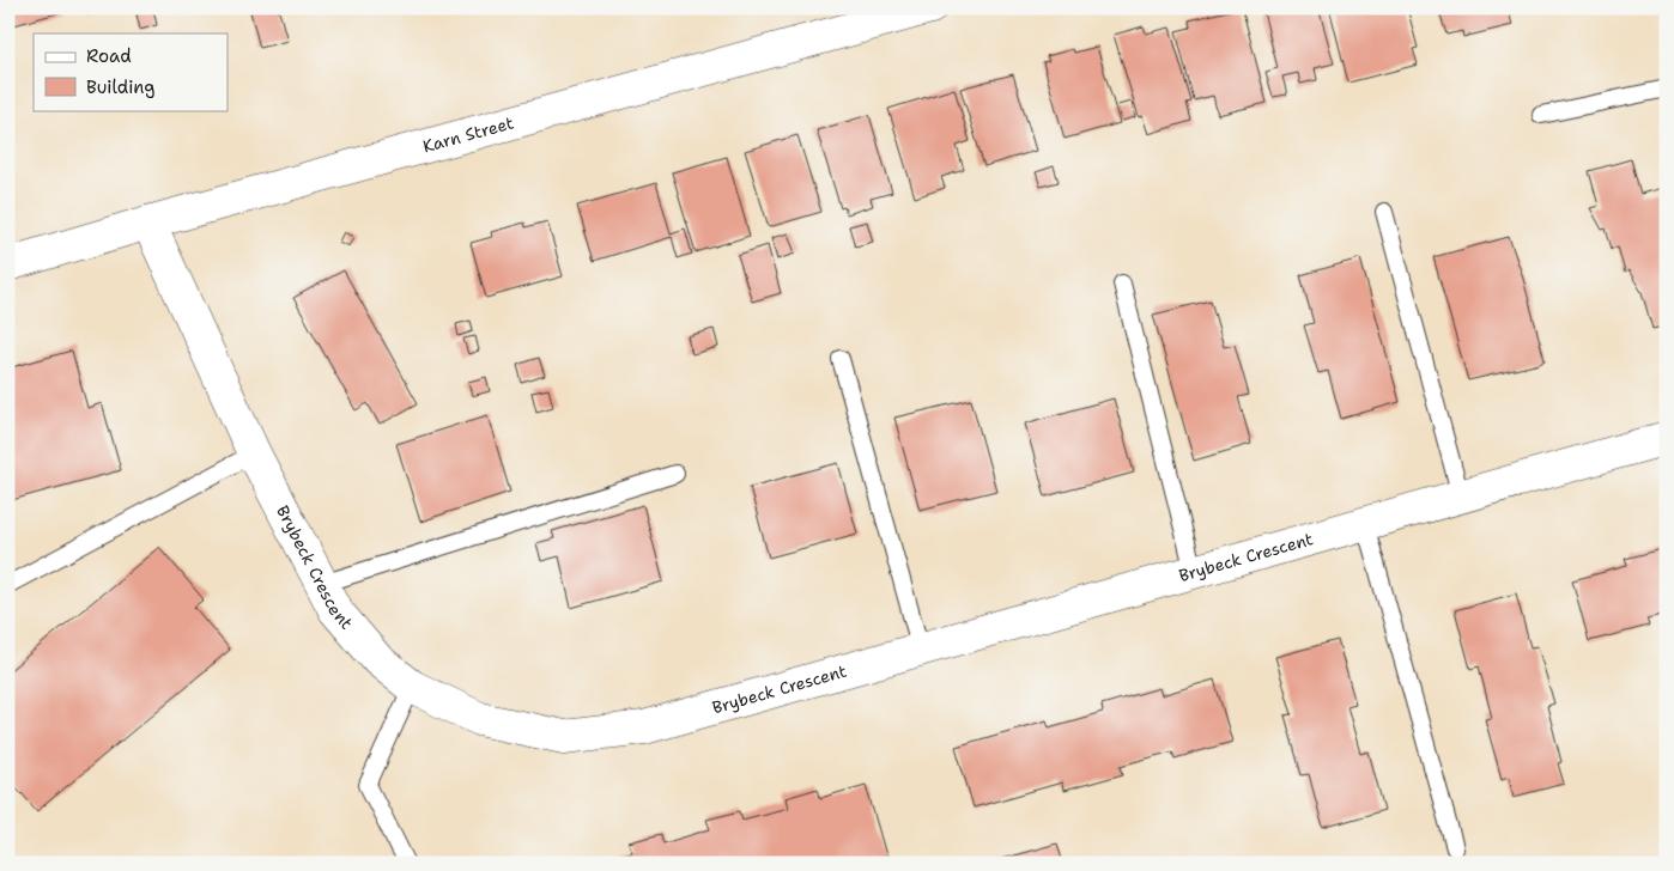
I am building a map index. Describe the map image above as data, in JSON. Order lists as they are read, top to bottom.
{
  "streets": {
    "street": ["Karn Street", "Brybeck Crescent"]
  },
  "crossings": [
    ["Karn Street", "Brybeck Crescent"]
  ],
  "legend": ["Road", "Building"]
}
